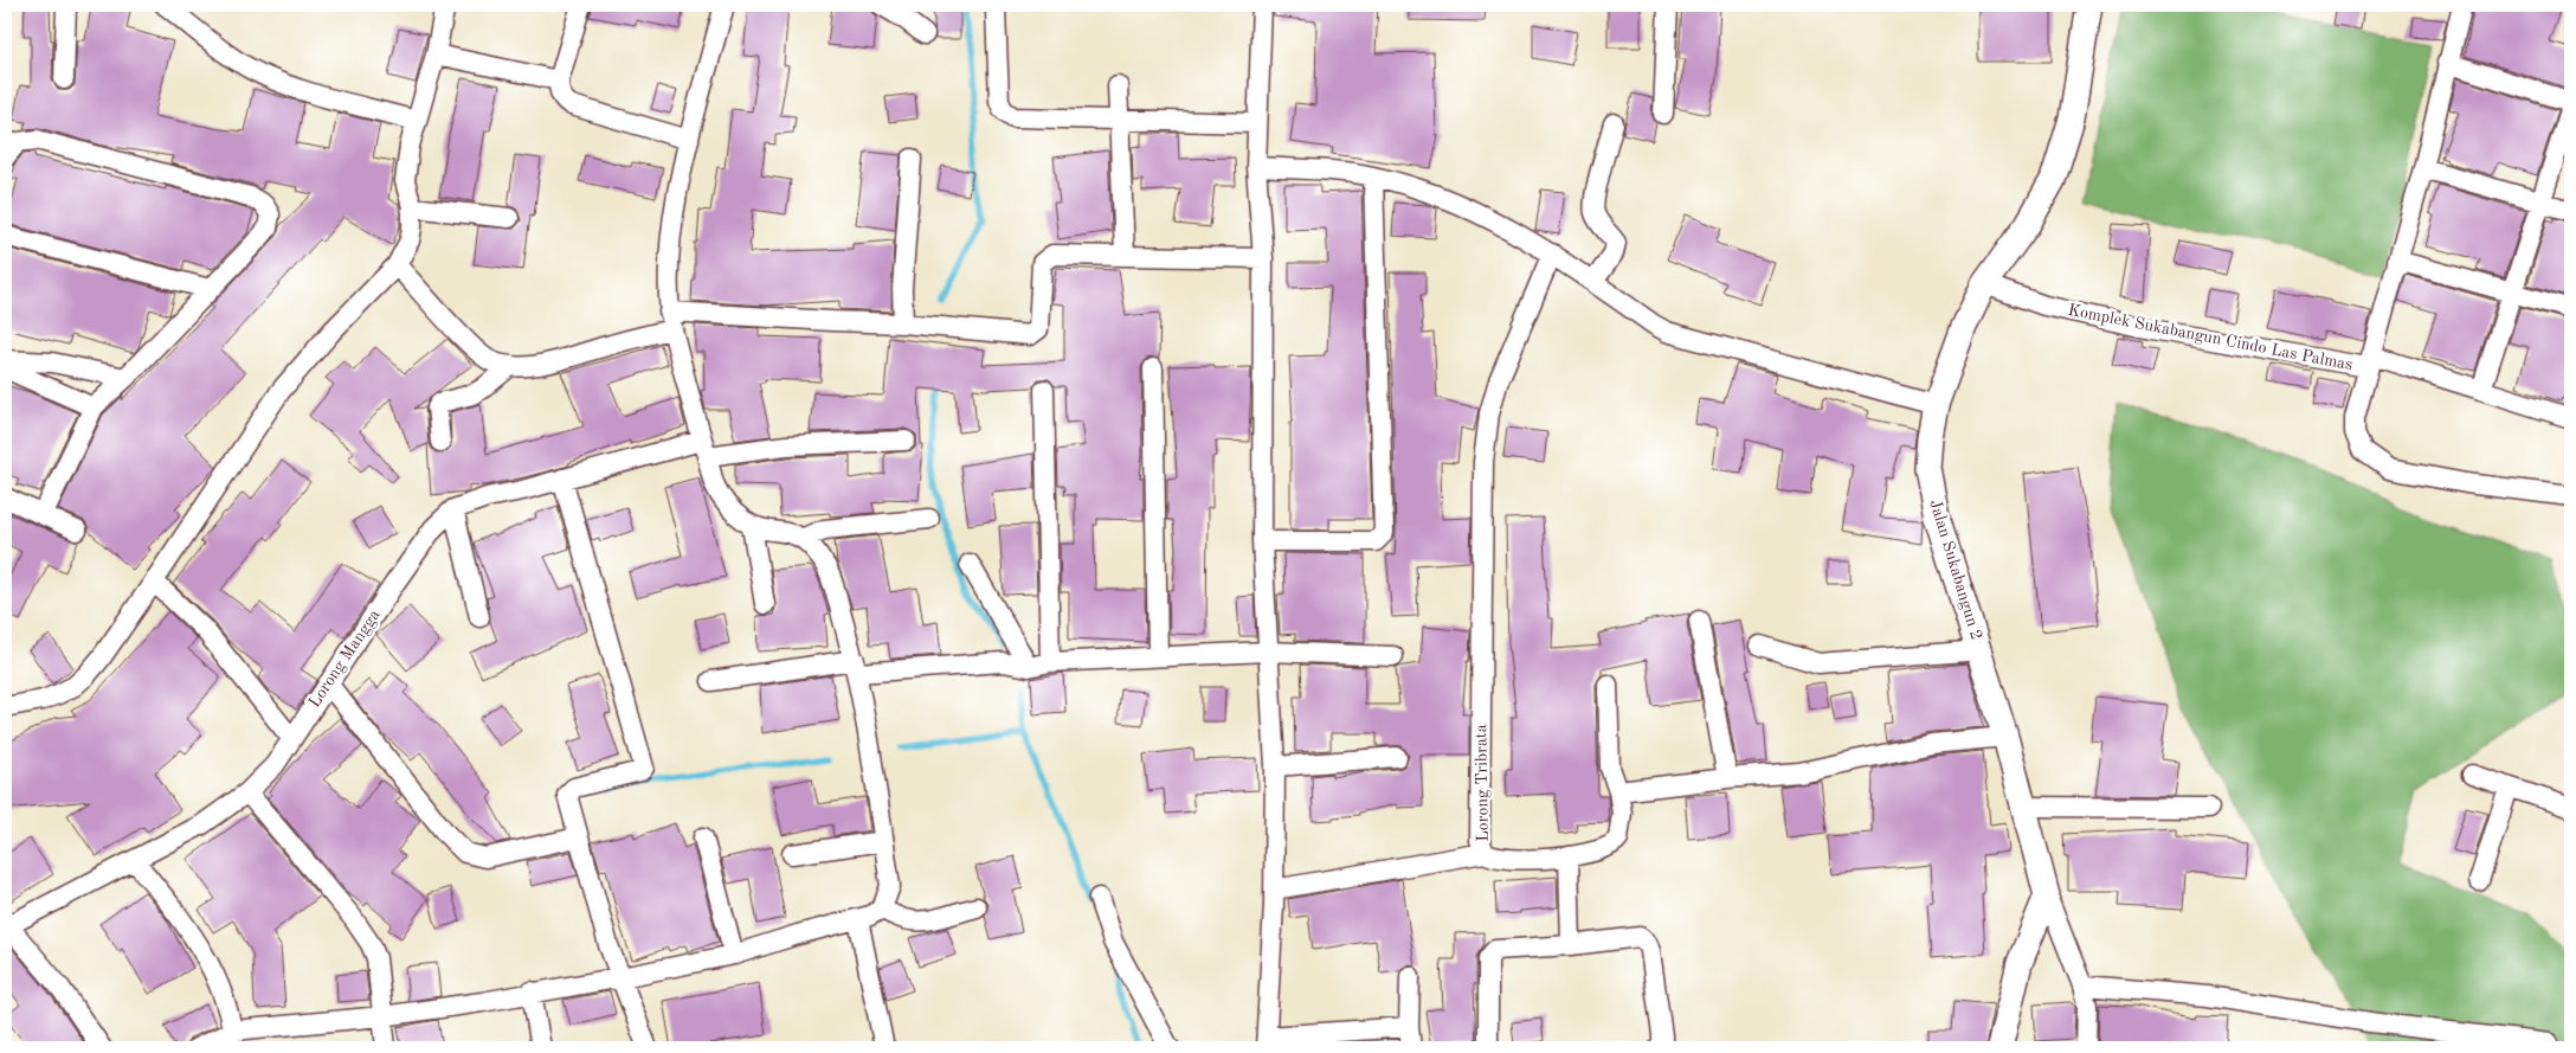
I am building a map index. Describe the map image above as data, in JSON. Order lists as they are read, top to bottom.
{
  "streets": {
    "street": [
      "Komplek Sukabangun Cindo Las Palmas",
      "Jalan Sukabangun 2",
      "Lorong Mangga",
      "Lorong Tribrata"
    ]
  },
  "crossings": [
    ["Komplek Sukabangun Cindo Las Palmas", "Jalan Sukabangun 2"]
  ]
}
